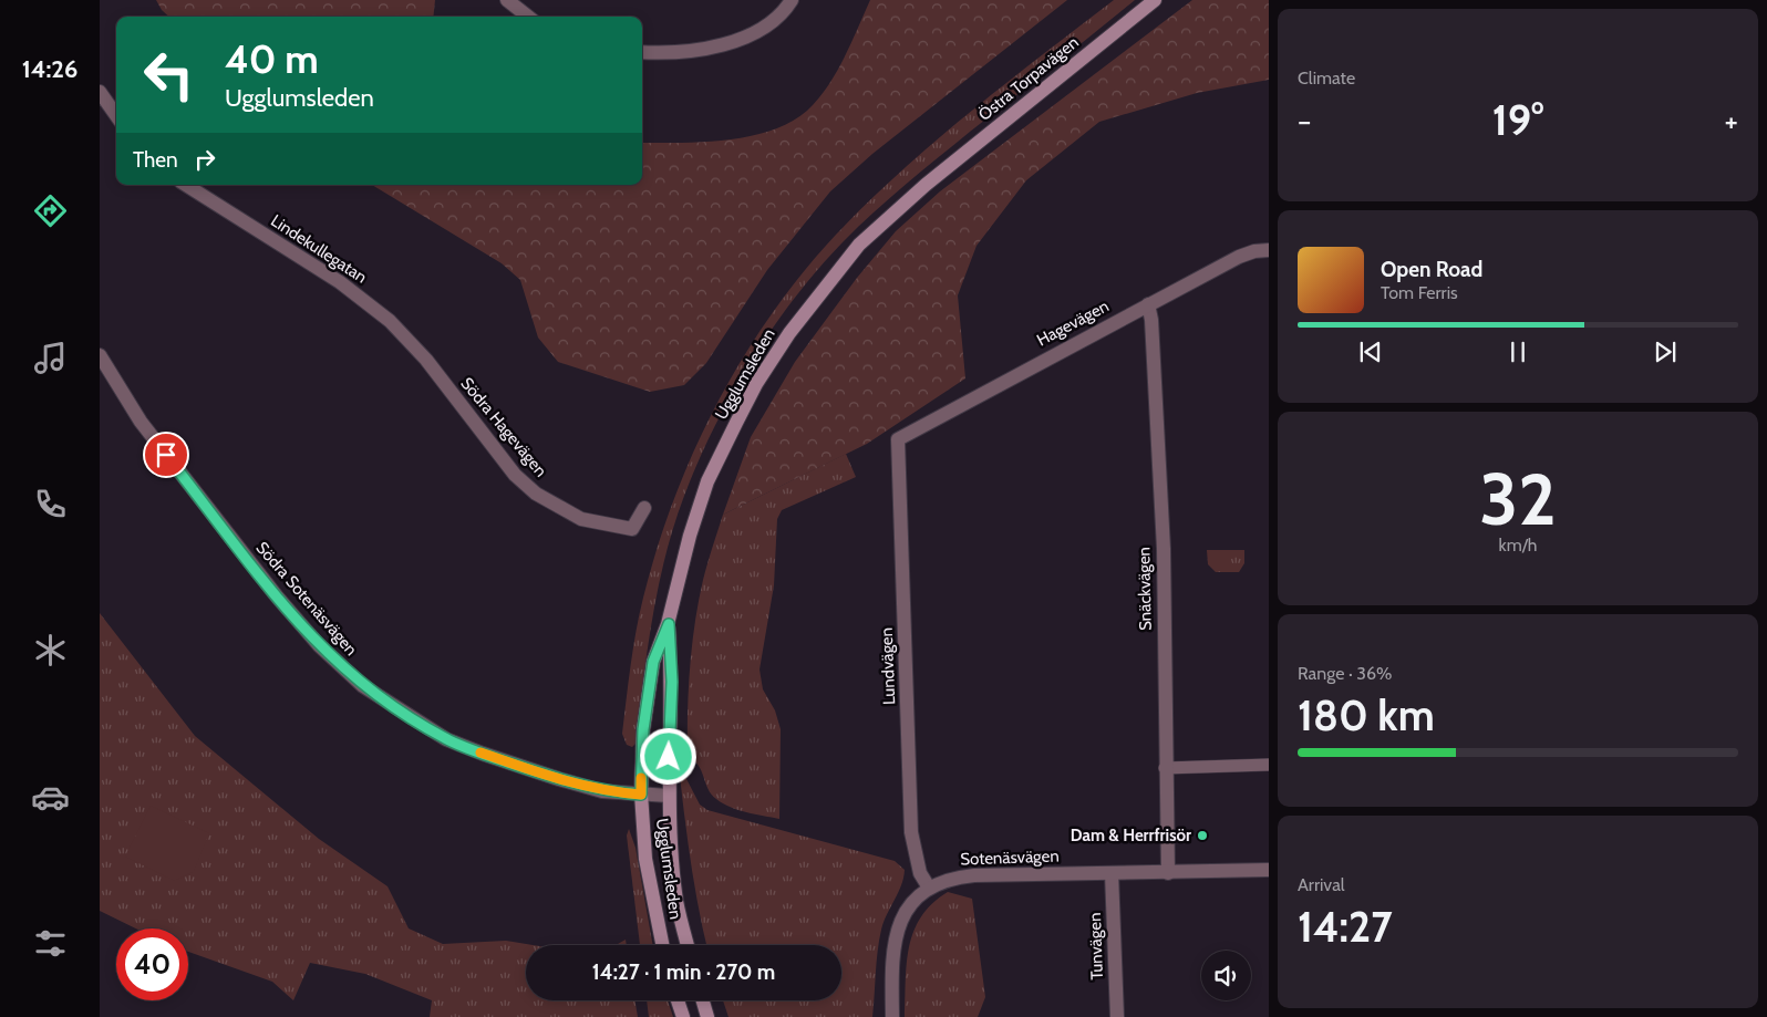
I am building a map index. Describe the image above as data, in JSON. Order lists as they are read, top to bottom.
{
  "streets": {
    "street": [
      "Östra Torpavägen",
      "Lindekullegatan",
      "Hagevägen",
      "Ugglumsleden",
      "Södra Hagevägen",
      "Snäckvägen",
      "Södra Sotenäsvägen",
      "Lundvägen",
      "Sotenäsvägen",
      "Tunvägen"
    ]
  },
  "crossings": [
    ["Östra Torpavägen", "Ugglumsleden"],
    ["Lindekullegatan", "Södra Hagevägen"],
    ["Hagevägen", "Snäckvägen"],
    ["Hagevägen", "Lundvägen"],
    ["Ugglumsleden", "Södra Sotenäsvägen"],
    ["Snäckvägen", "Sotenäsvägen"],
    ["Lundvägen", "Sotenäsvägen"],
    ["Sotenäsvägen", "Tunvägen"]
  ],
  "places": ["Dam & Herrfrisör"],
  "page": {
    "tabs": "14:26",
    "tile": [
      "Climate",
      ["32", "km/h"],
      ["Range · 36%", "180 km"],
      ["Arrival", "14:27"]
    ],
    "turn": ["40 m", "Ugglumsleden"],
    "heat": ["−", "19°", "+"],
    "then": "Then",
    "song": ["Open Road", "Tom Ferris"],
    "limit": "40",
    "trip": "14:27 · 1 min · 270 m"
  }
}
